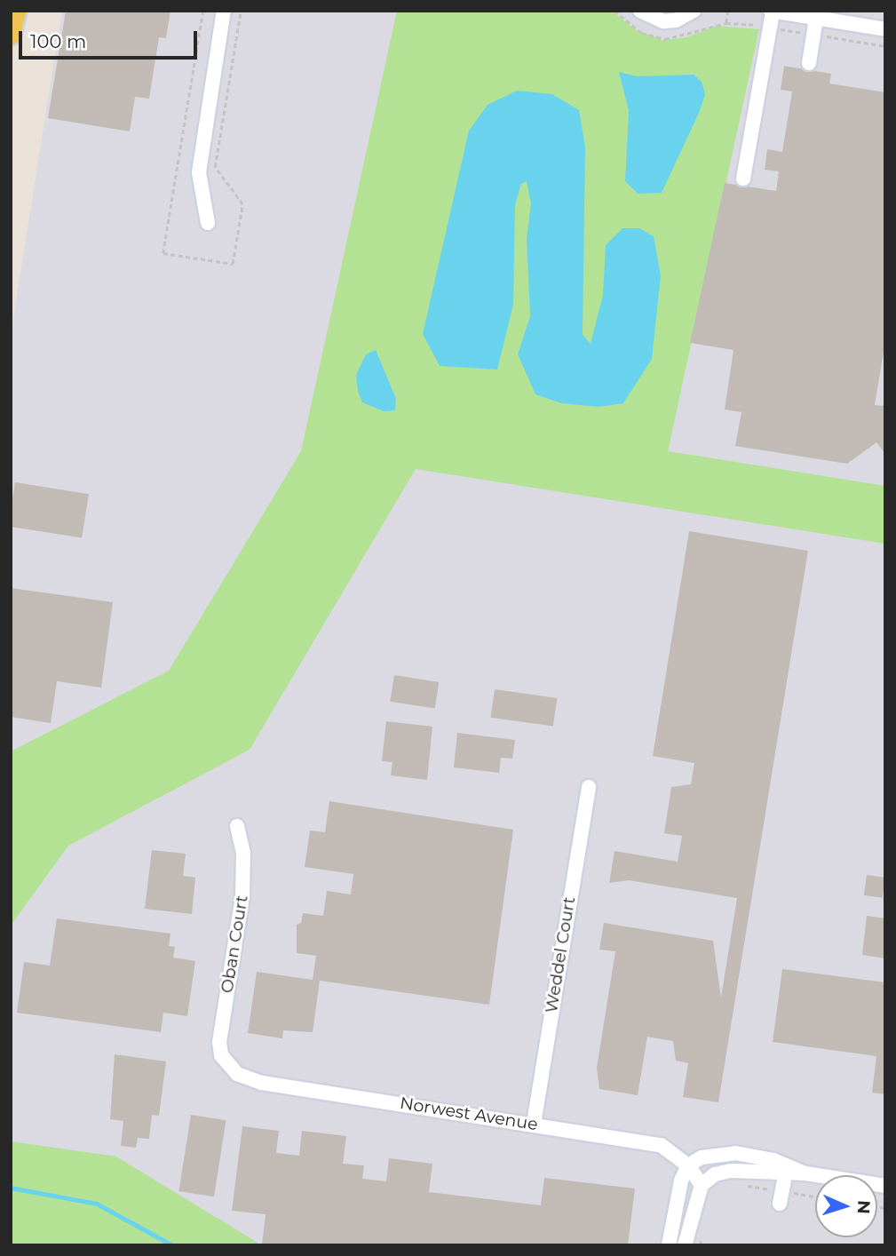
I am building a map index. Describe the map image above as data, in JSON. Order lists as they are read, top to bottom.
{
  "streets": {
    "street": ["Oban Court", "Weddel Court", "Norwest Avenue"]
  },
  "crossings": [
    ["Oban Court", "Norwest Avenue"],
    ["Weddel Court", "Norwest Avenue"]
  ],
  "scale_bar": "100 m",
  "north": "right"
}
